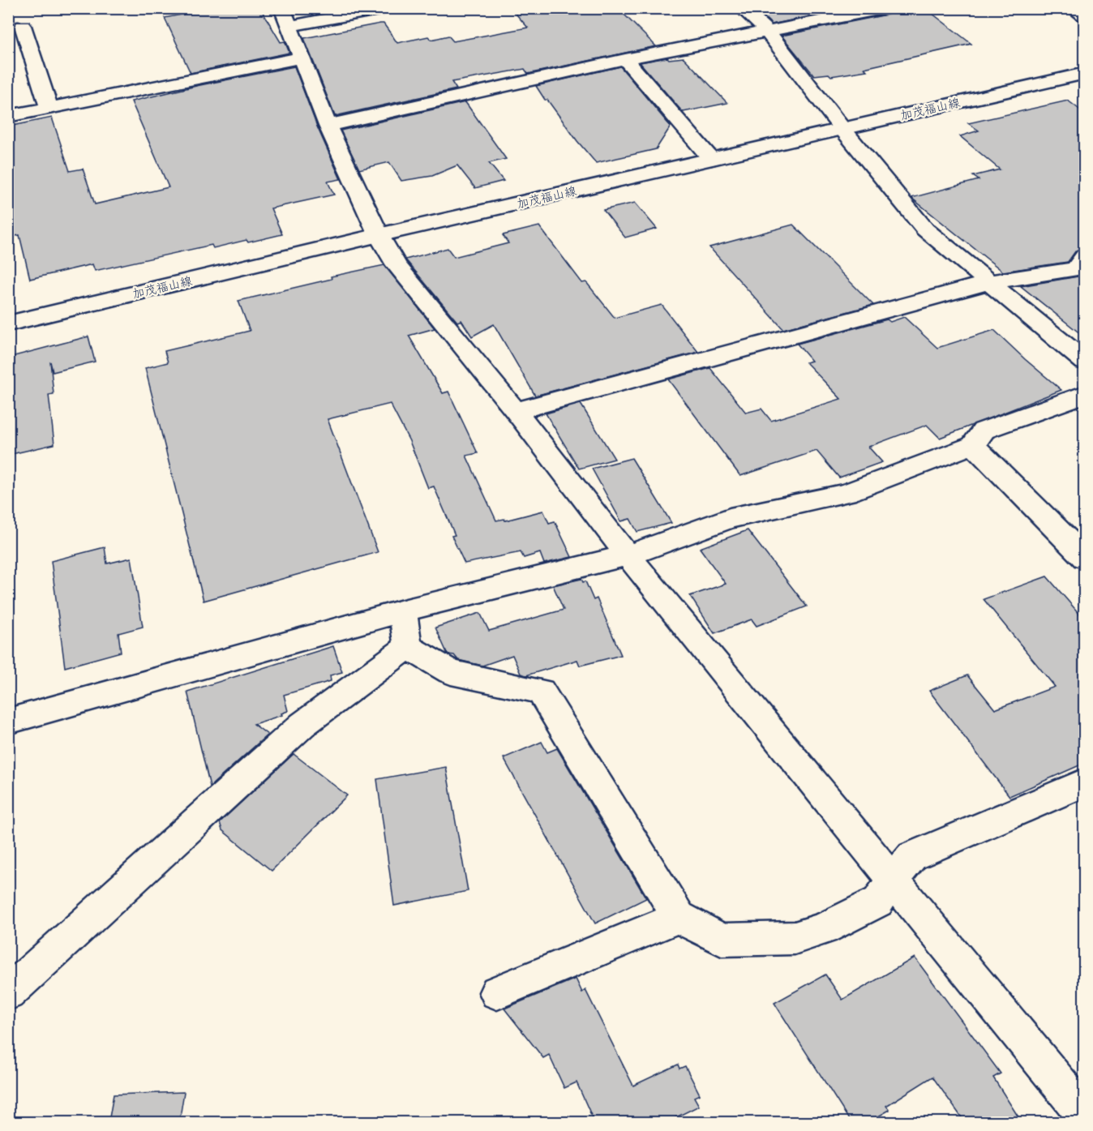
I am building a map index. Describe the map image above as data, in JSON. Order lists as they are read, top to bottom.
{
  "streets": {
    "street": ["加茂福山線"]
  }
}
